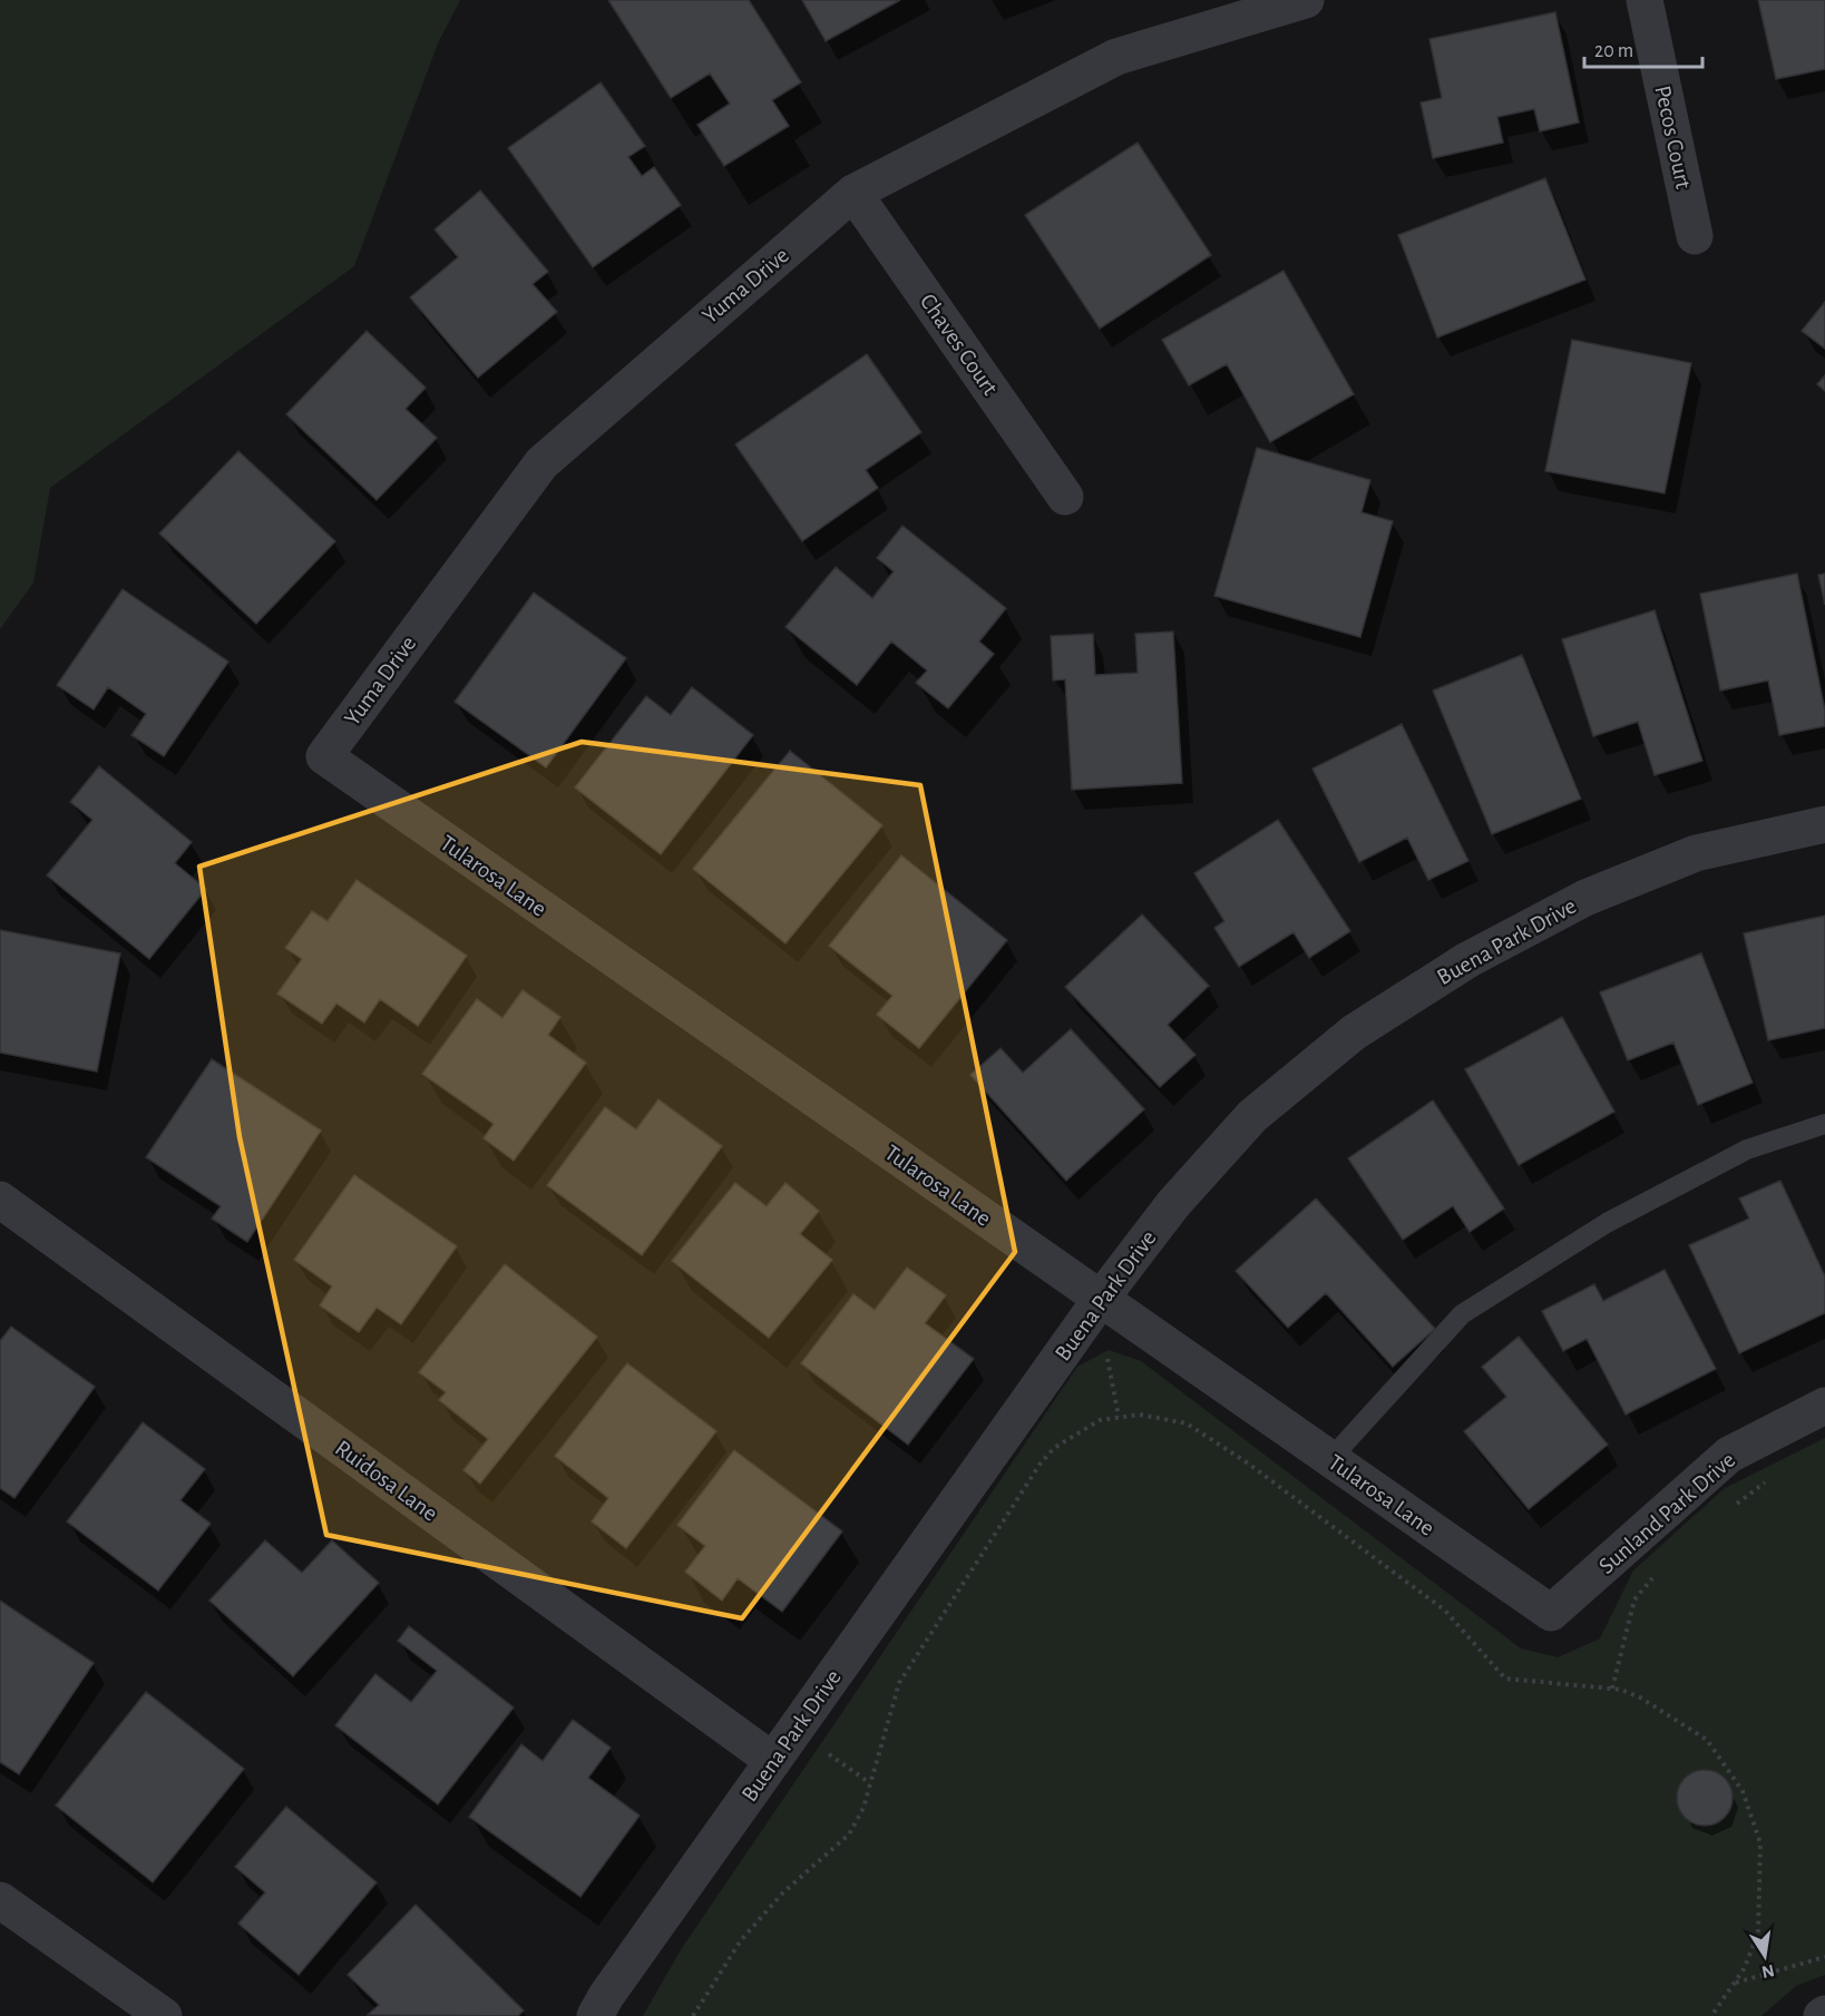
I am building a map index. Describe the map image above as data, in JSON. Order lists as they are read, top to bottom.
{
  "streets": {
    "street": [
      "Pecos Court",
      "Yuma Drive",
      "Chaves Court",
      "Tularosa Lane",
      "Buena Park Drive",
      "Ruidosa Lane",
      "Sunland Park Drive"
    ]
  },
  "crossings": [
    ["Yuma Drive", "Chaves Court"],
    ["Yuma Drive", "Tularosa Lane"],
    ["Tularosa Lane", "Buena Park Drive"],
    ["Tularosa Lane", "Sunland Park Drive"],
    ["Buena Park Drive", "Ruidosa Lane"]
  ],
  "scale_bar": "20 m",
  "north": "bottom"
}
